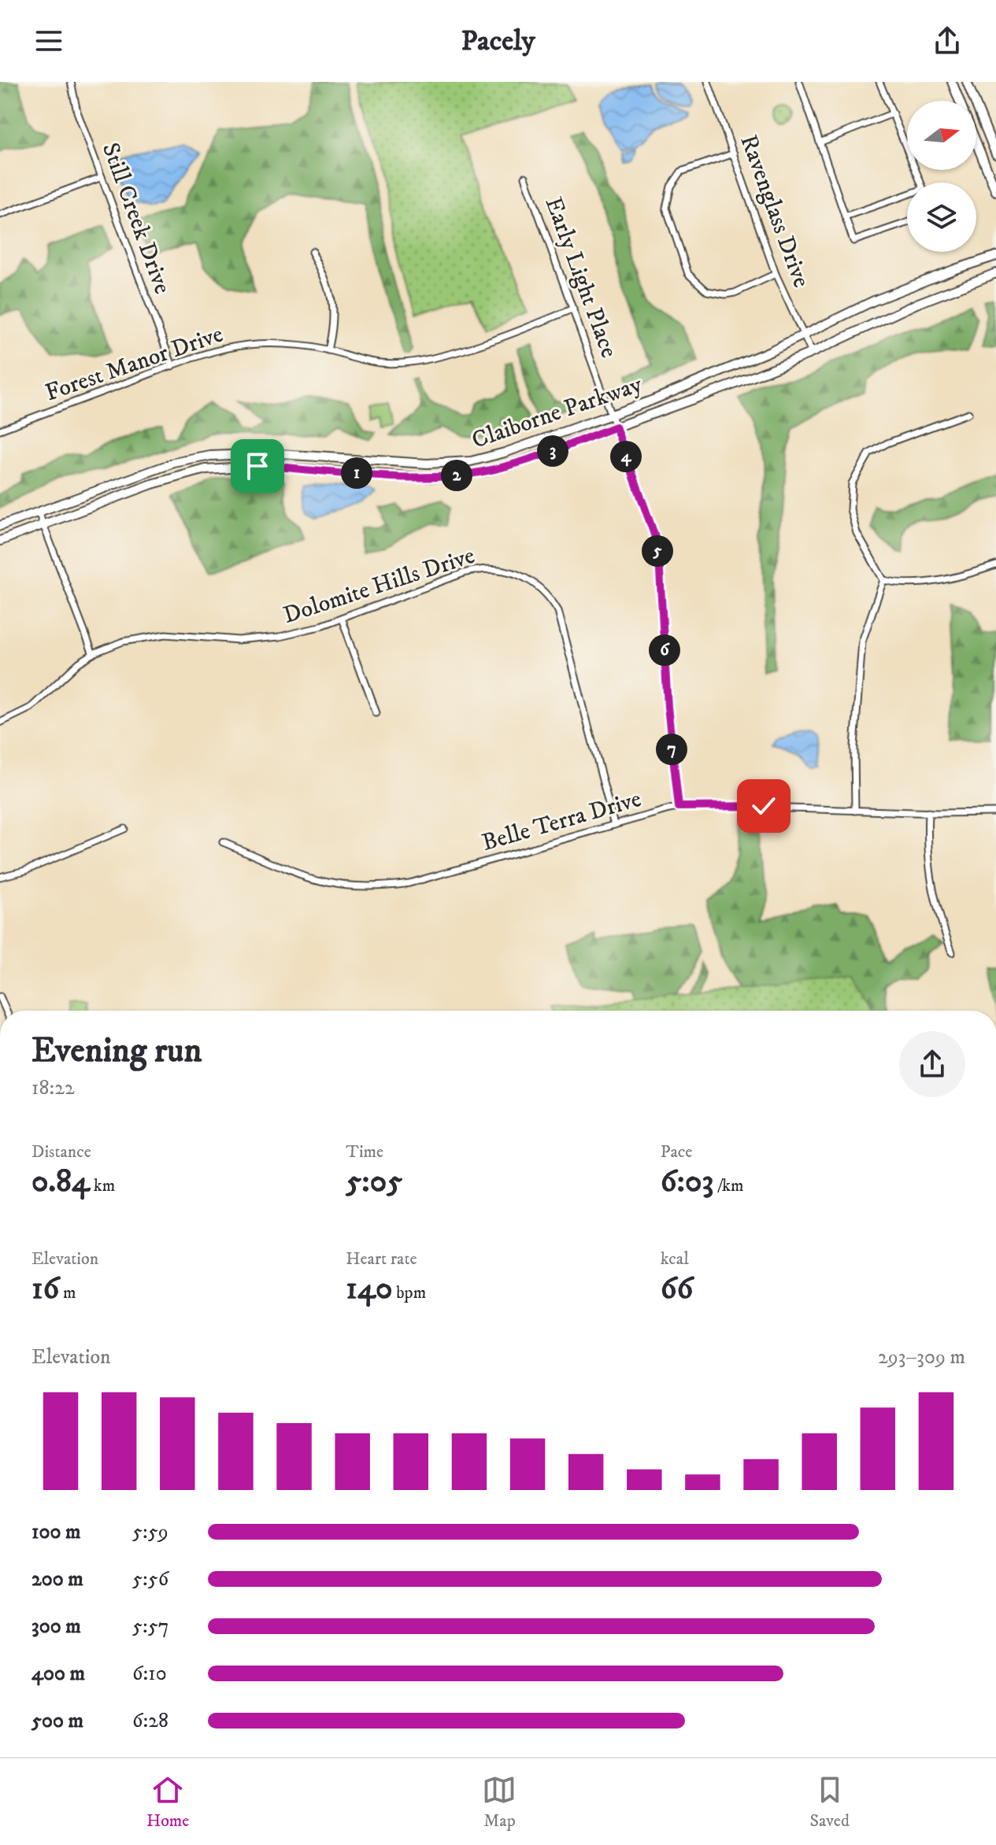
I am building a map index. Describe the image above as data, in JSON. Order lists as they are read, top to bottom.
{
  "streets": {
    "main road": ["Claiborne Parkway"],
    "street": [
      "Ravenglass Drive",
      "Still Creek Drive",
      "Early Light Place",
      "Forest Manor Drive",
      "Dolomite Hills Drive",
      "Belle Terra Drive"
    ]
  },
  "crossings": [
    ["Ravenglass Drive", "Claiborne Parkway"],
    ["Still Creek Drive", "Forest Manor Drive"],
    ["Early Light Place", "Forest Manor Drive"],
    ["Early Light Place", "Claiborne Parkway"],
    ["Early Light Place", "Belle Terra Drive"],
    ["Dolomite Hills Drive", "Belle Terra Drive"]
  ],
  "north": "right",
  "page": {
    "header": "Pacely",
    "pins": [
      "3",
      "4",
      "1",
      "2",
      "5",
      "6",
      "7"
    ],
    "heading": ["Evening run", "18:22"],
    "stats": [
      ["Distance", "0.84 km"],
      ["Time", "5:05"],
      ["Pace", "6:03 /km"],
      ["Elevation", "16 m"],
      ["Heart rate", "140 bpm"],
      ["kcal", "66"]
    ],
    "chart": ["Elevation", "293–309 m"],
    "list": [
      {
        "name": "100 m",
        "note": "5:59"
      },
      {
        "name": "200 m",
        "note": "5:56"
      },
      {
        "name": "300 m",
        "note": "5:57"
      },
      {
        "name": "400 m",
        "note": "6:10"
      },
      {
        "name": "500 m",
        "note": "6:28"
      }
    ],
    "tabs": ["Home", "Map", "Saved"]
  }
}
